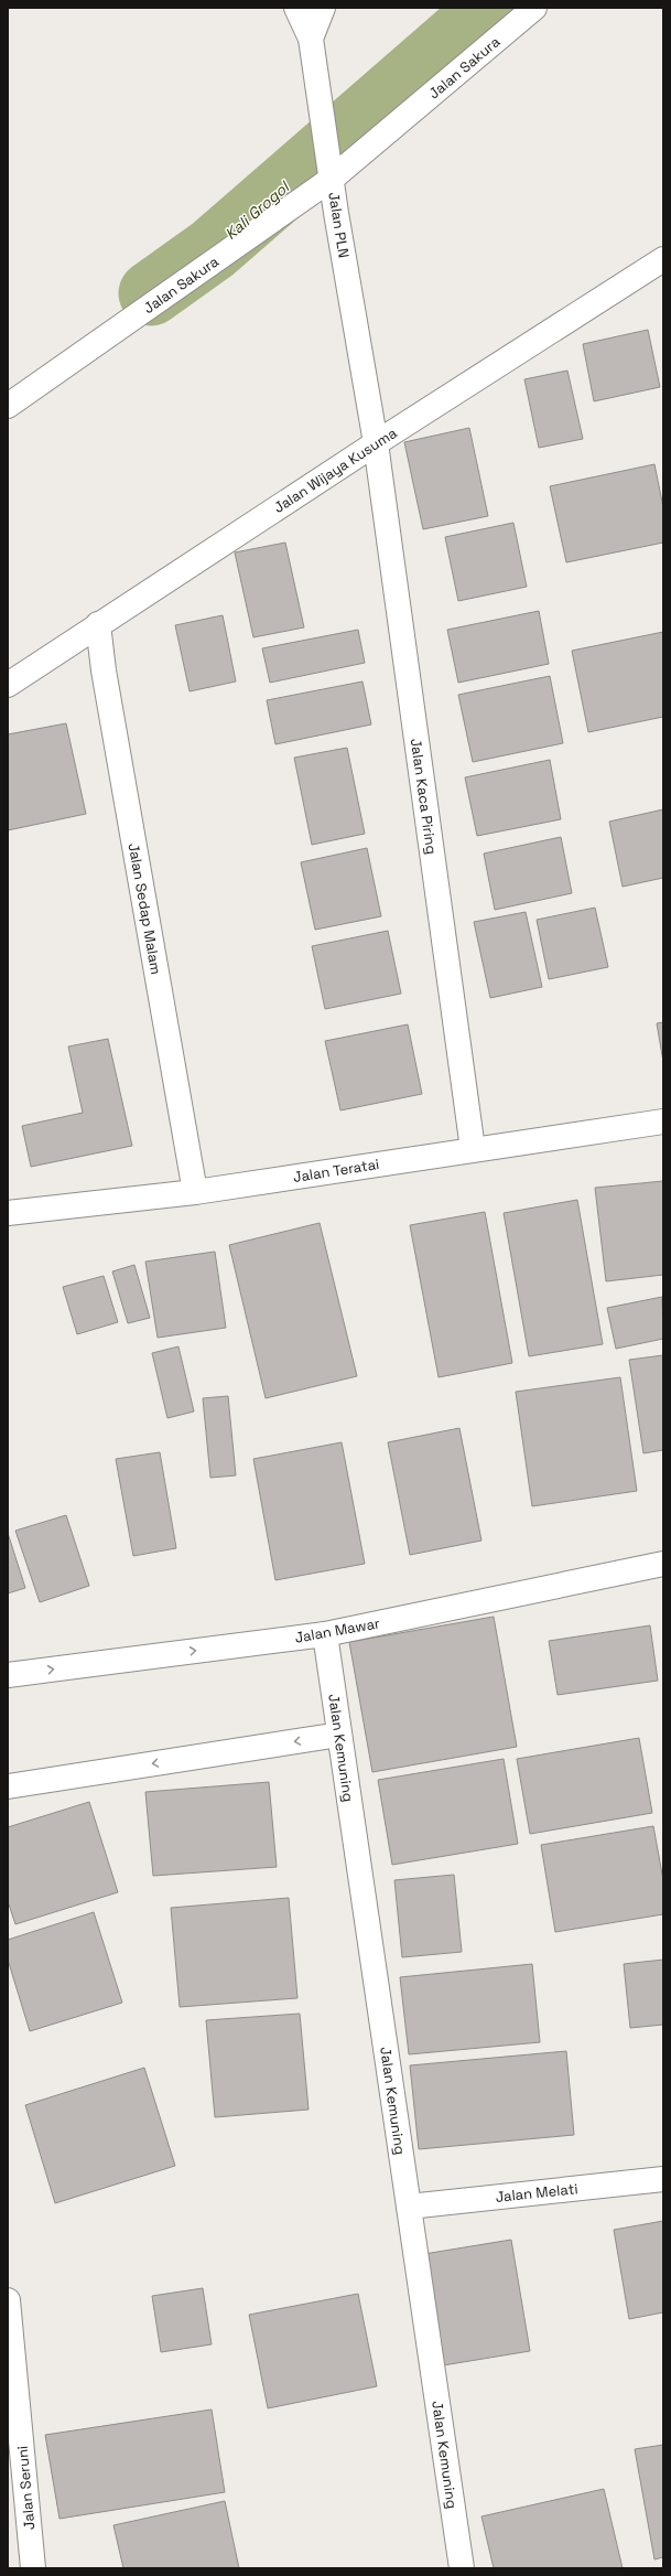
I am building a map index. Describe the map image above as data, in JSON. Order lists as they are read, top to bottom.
{
  "streets": {
    "street": [
      "Jalan Sakura",
      "Jalan PLN",
      "Jalan Wijaya Kusuma",
      "Jalan Kaca Piring",
      "Jalan Sedap Malam",
      "Jalan Teratai",
      "Jalan Mawar",
      "Jalan Kemuning",
      "Jalan Melati",
      "Jalan Seruni"
    ]
  },
  "crossings": [
    ["Jalan Sakura", "Jalan PLN"],
    ["Jalan PLN", "Jalan Wijaya Kusuma"],
    ["Jalan PLN", "Jalan Kaca Piring"],
    ["Jalan Wijaya Kusuma", "Jalan Kaca Piring"],
    ["Jalan Wijaya Kusuma", "Jalan Sedap Malam"],
    ["Jalan Kaca Piring", "Jalan Teratai"],
    ["Jalan Sedap Malam", "Jalan Teratai"],
    ["Jalan Mawar", "Jalan Kemuning"],
    ["Jalan Kemuning", "Jalan Melati"]
  ],
  "water": ["Kali Grogol"]
}
